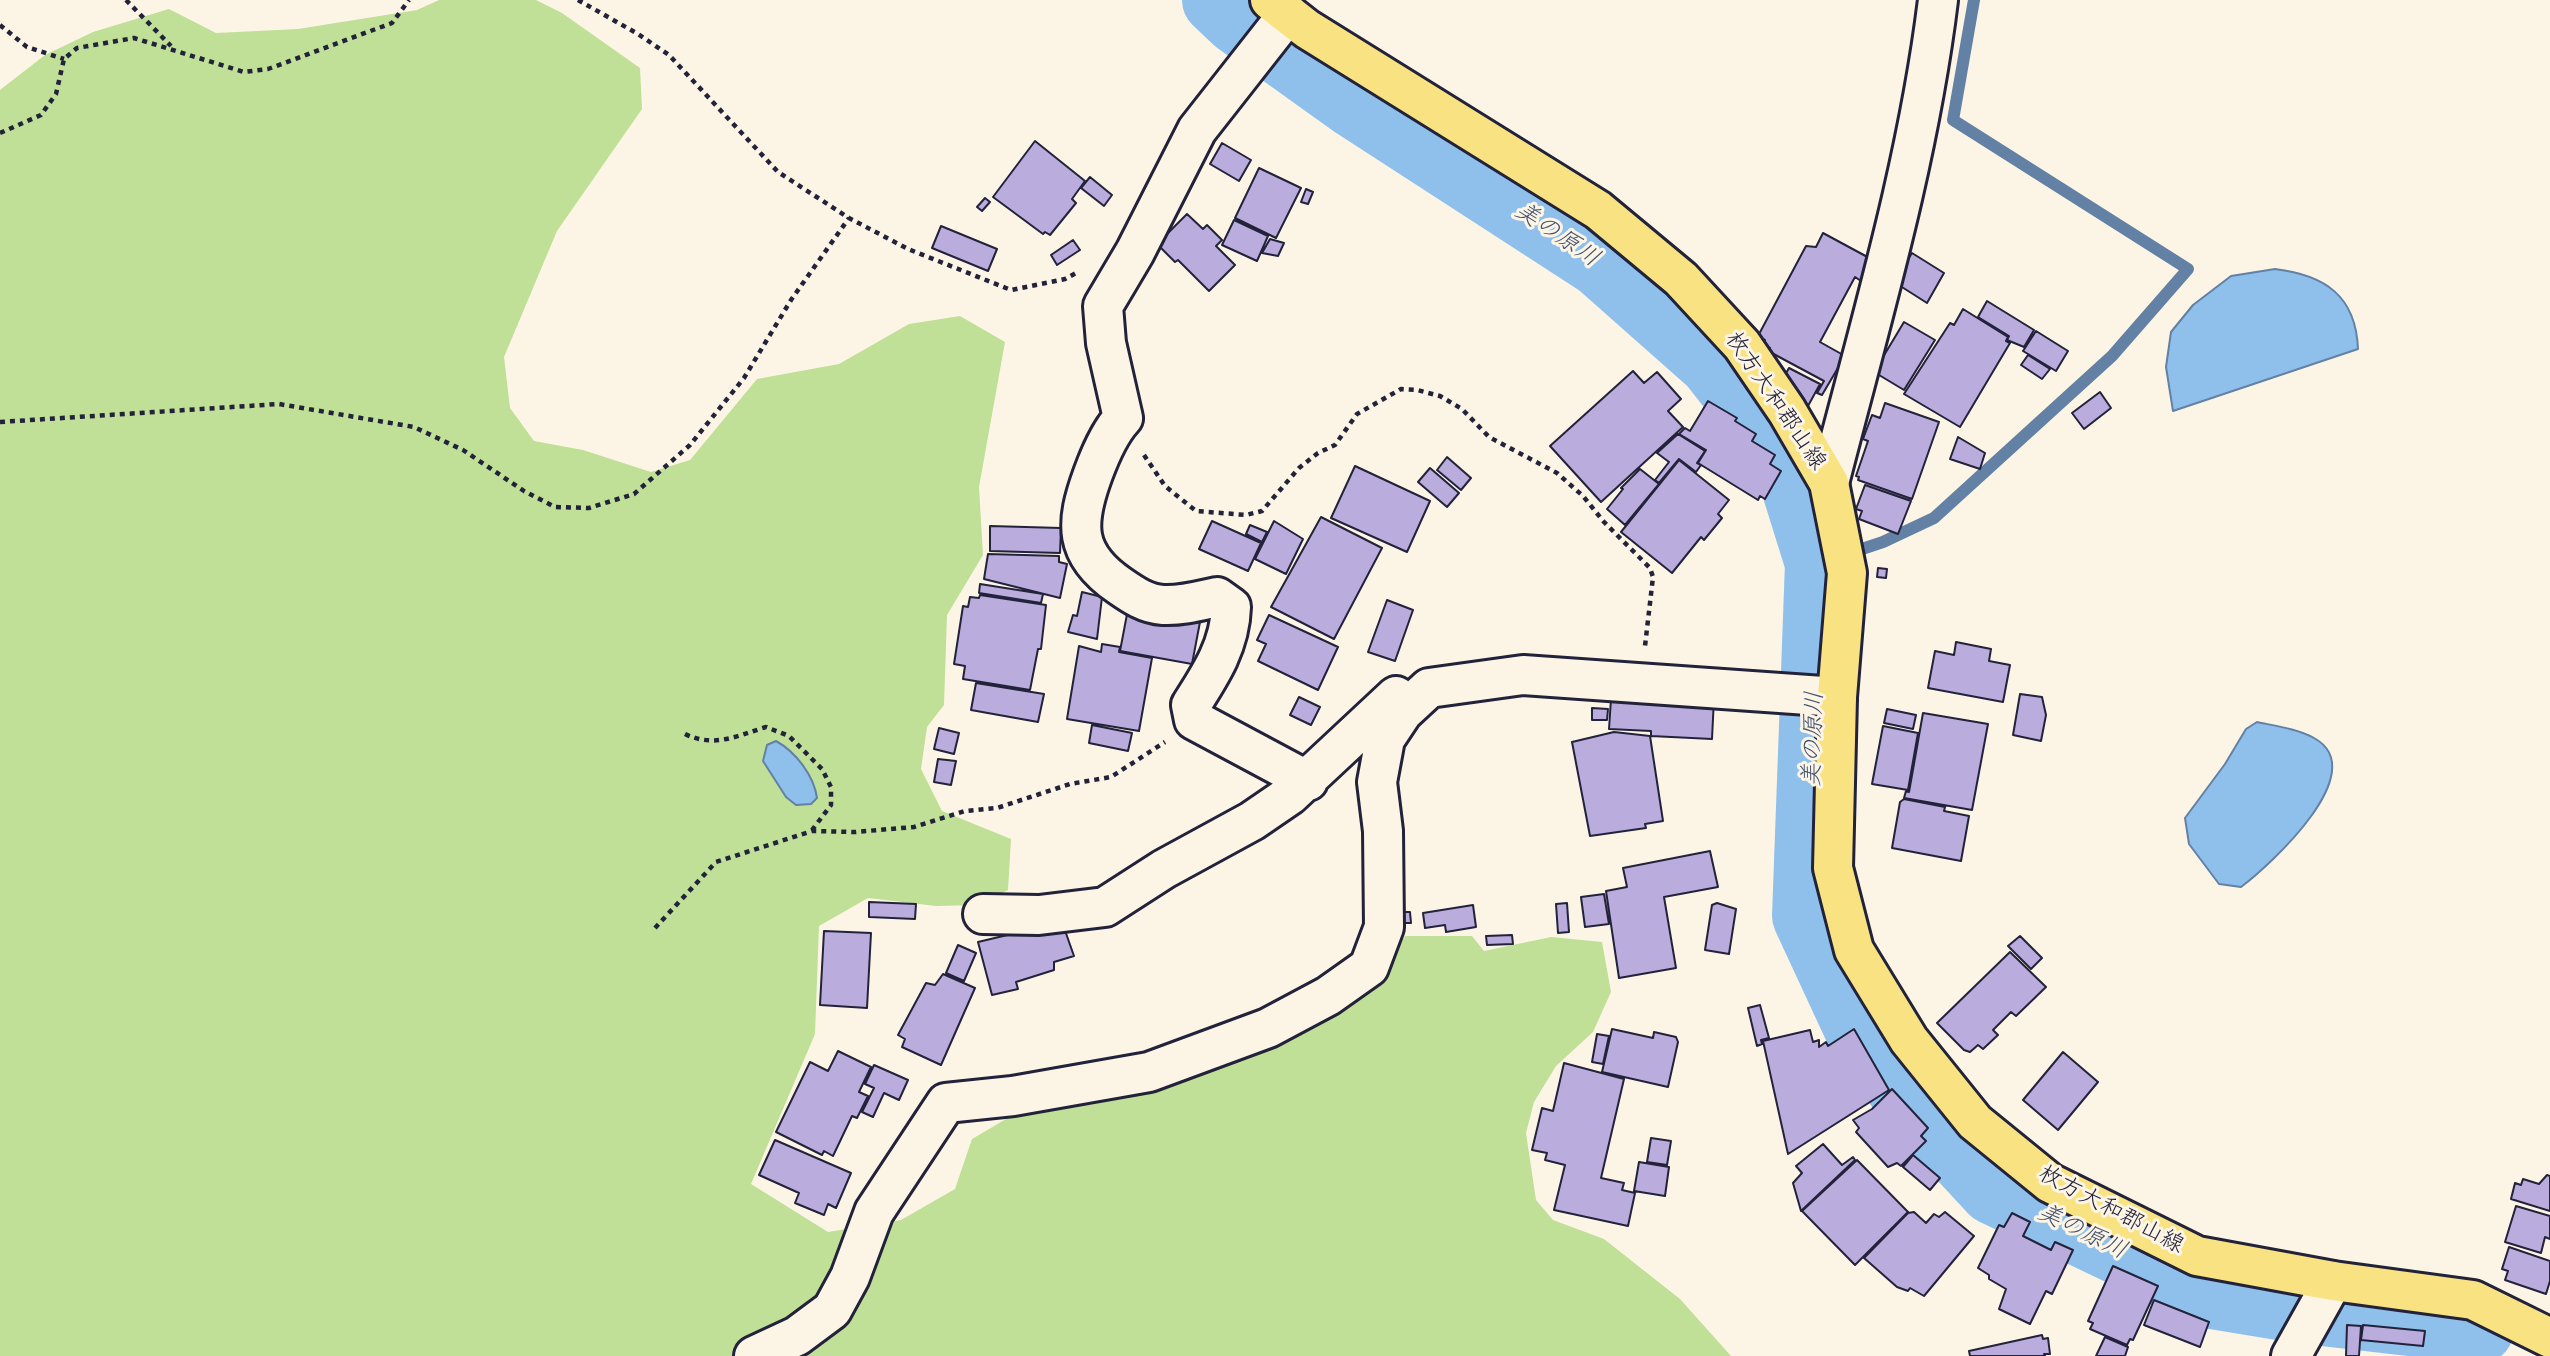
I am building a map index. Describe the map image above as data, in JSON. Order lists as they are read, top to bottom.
{
  "streets": {
    "main road": ["枚方大和郡山線"]
  },
  "water": ["美の原川"]
}
